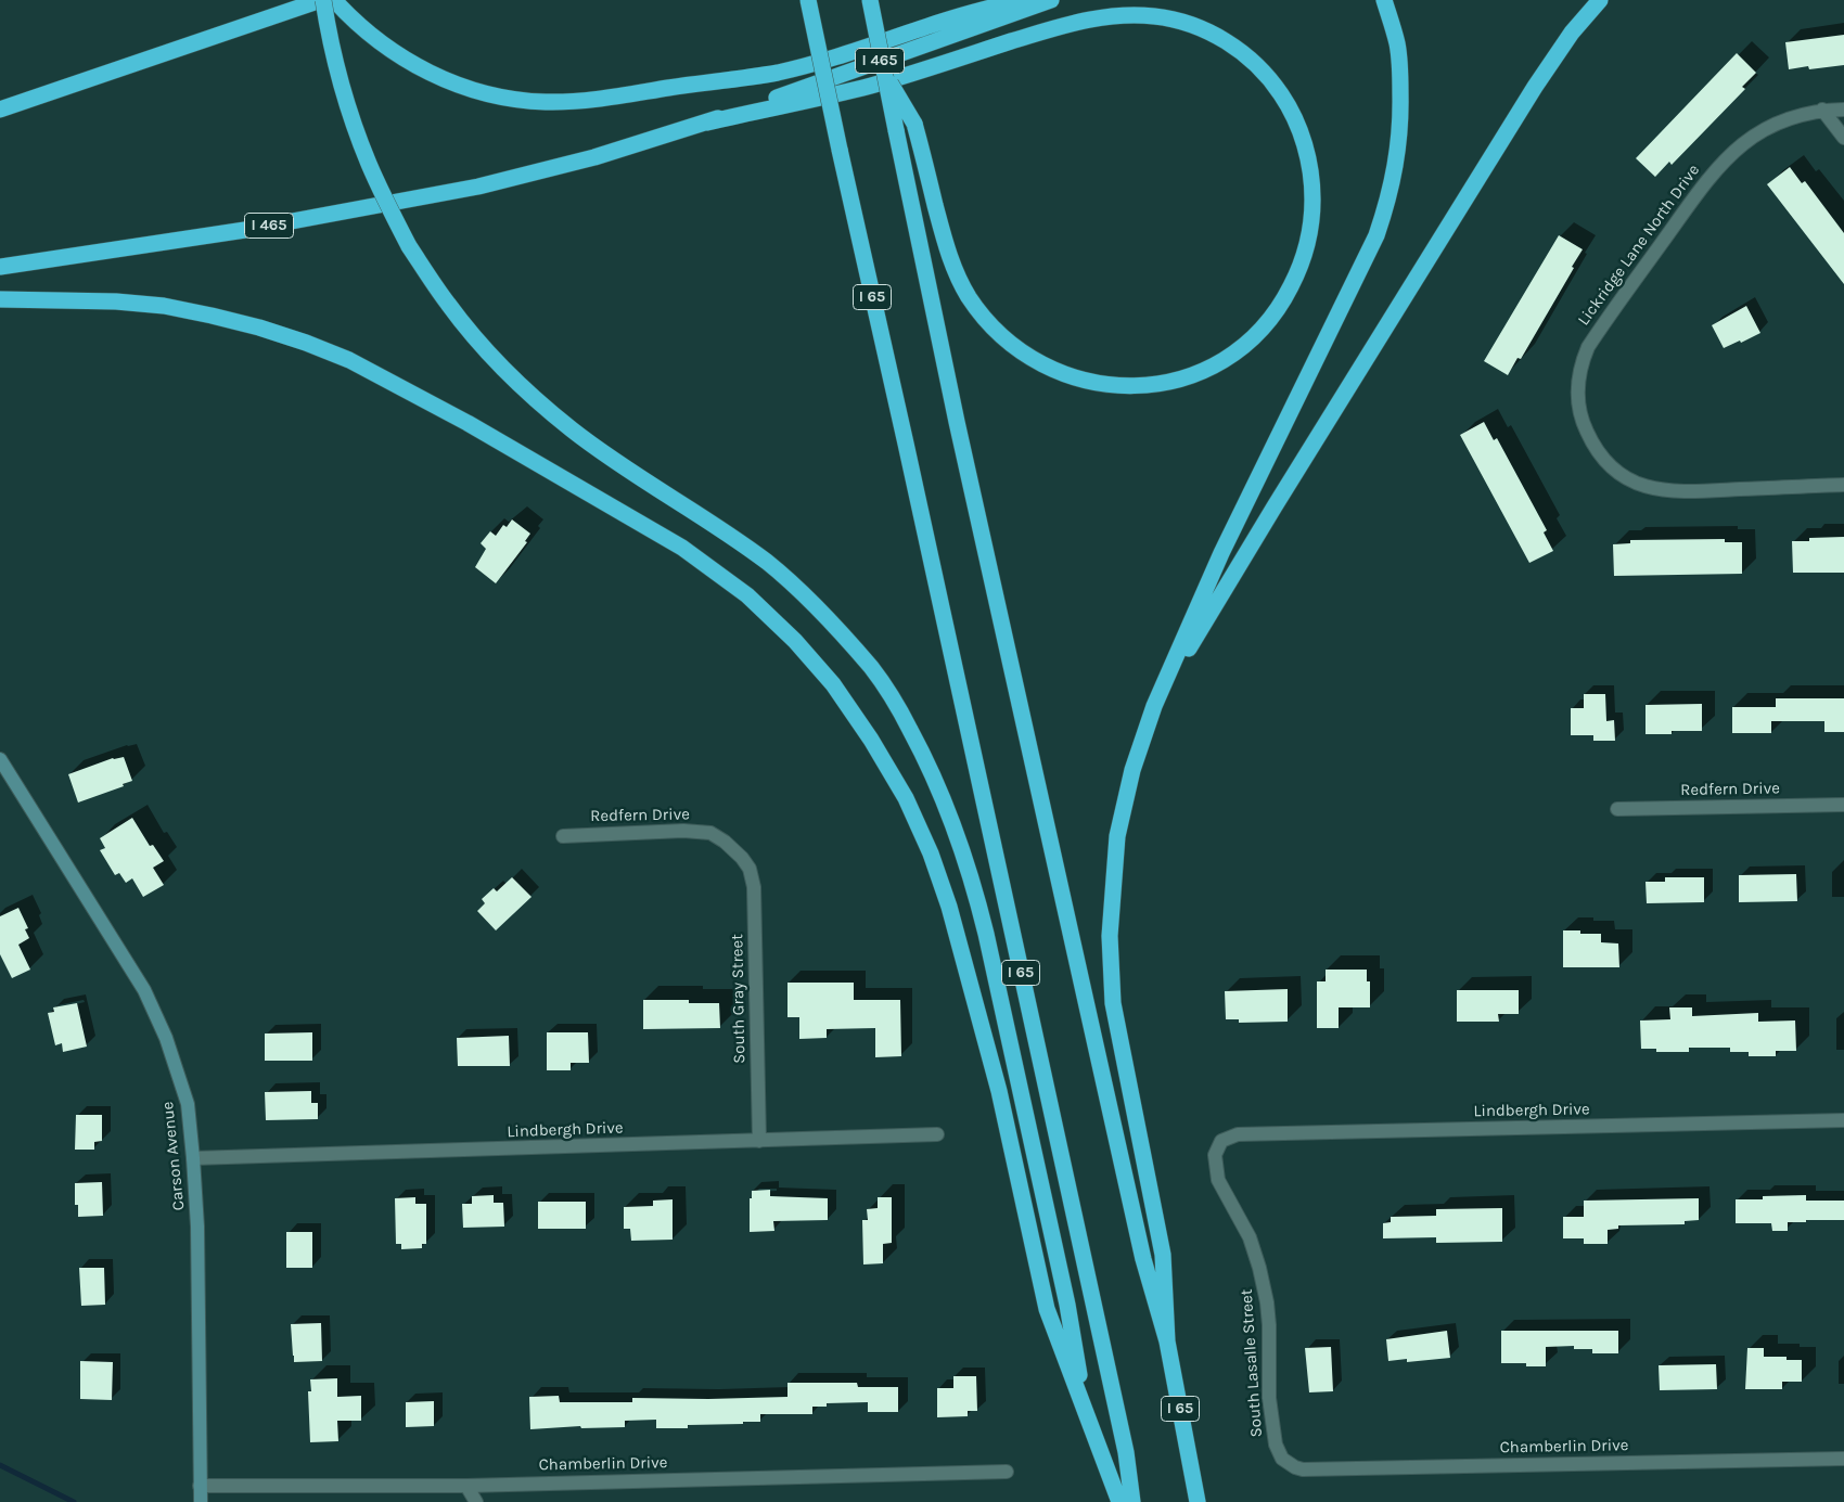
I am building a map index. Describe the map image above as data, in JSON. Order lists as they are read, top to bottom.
{
  "streets": {
    "highway": ["I 465", "I 65"],
    "main road": ["Carson Avenue"],
    "street": [
      "Lickridge Lane North Drive",
      "Redfern Drive",
      "South Gray Street",
      "Lindbergh Drive",
      "South Lasalle Street",
      "Chamberlin Drive"
    ]
  },
  "crossings": [
    ["Redfern Drive", "South Gray Street"],
    ["South Gray Street", "Lindbergh Drive"],
    ["Lindbergh Drive", "Carson Avenue"],
    ["Lindbergh Drive", "South Lasalle Street"],
    ["Carson Avenue", "Chamberlin Drive"],
    ["South Lasalle Street", "Chamberlin Drive"]
  ]
}
